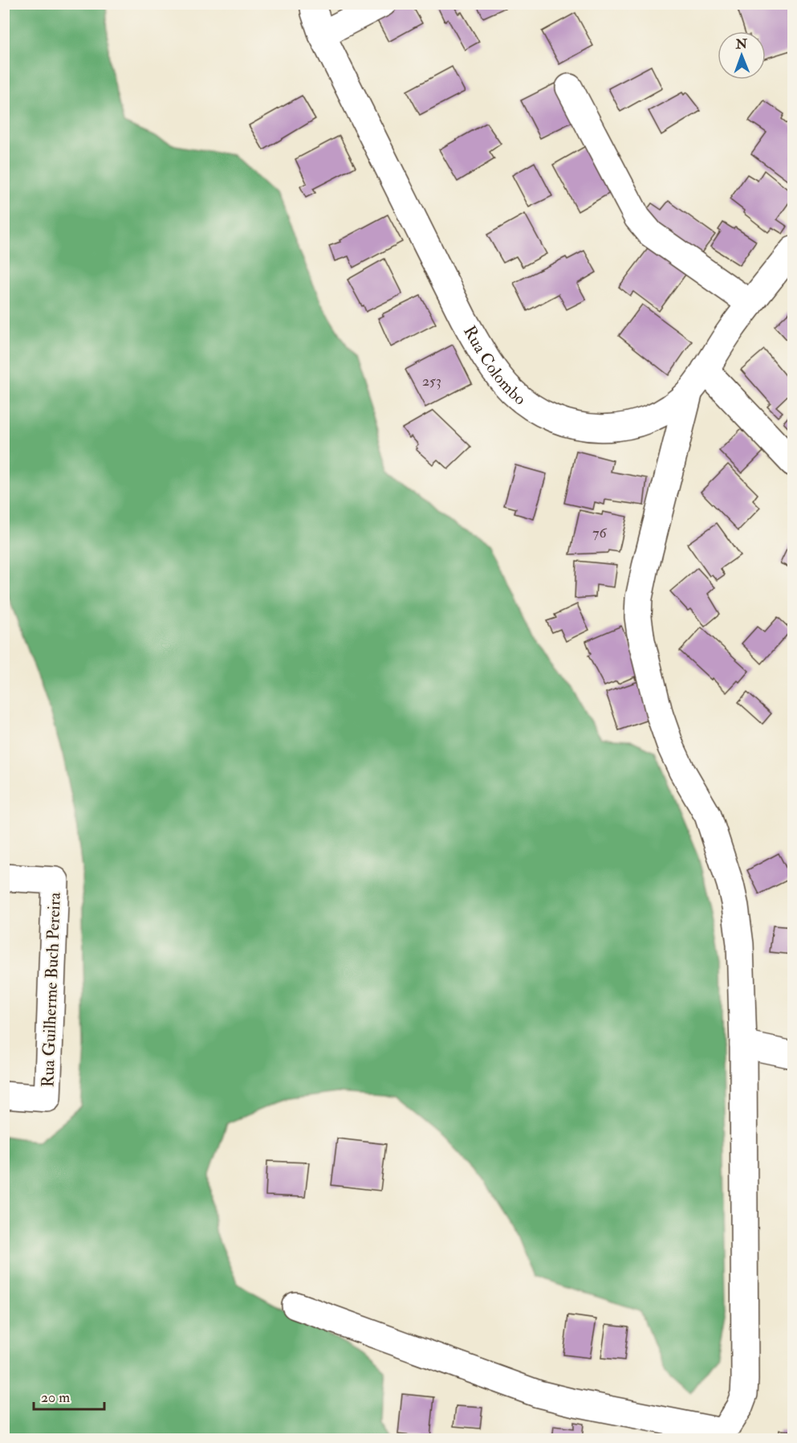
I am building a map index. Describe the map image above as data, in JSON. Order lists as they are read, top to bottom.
{
  "streets": {
    "street": ["Rua Colombo", "Rua Guilherme Buch Pereira"]
  },
  "house_numbers": ["253", "76"],
  "scale_bar": "20 m",
  "north": "top"
}
